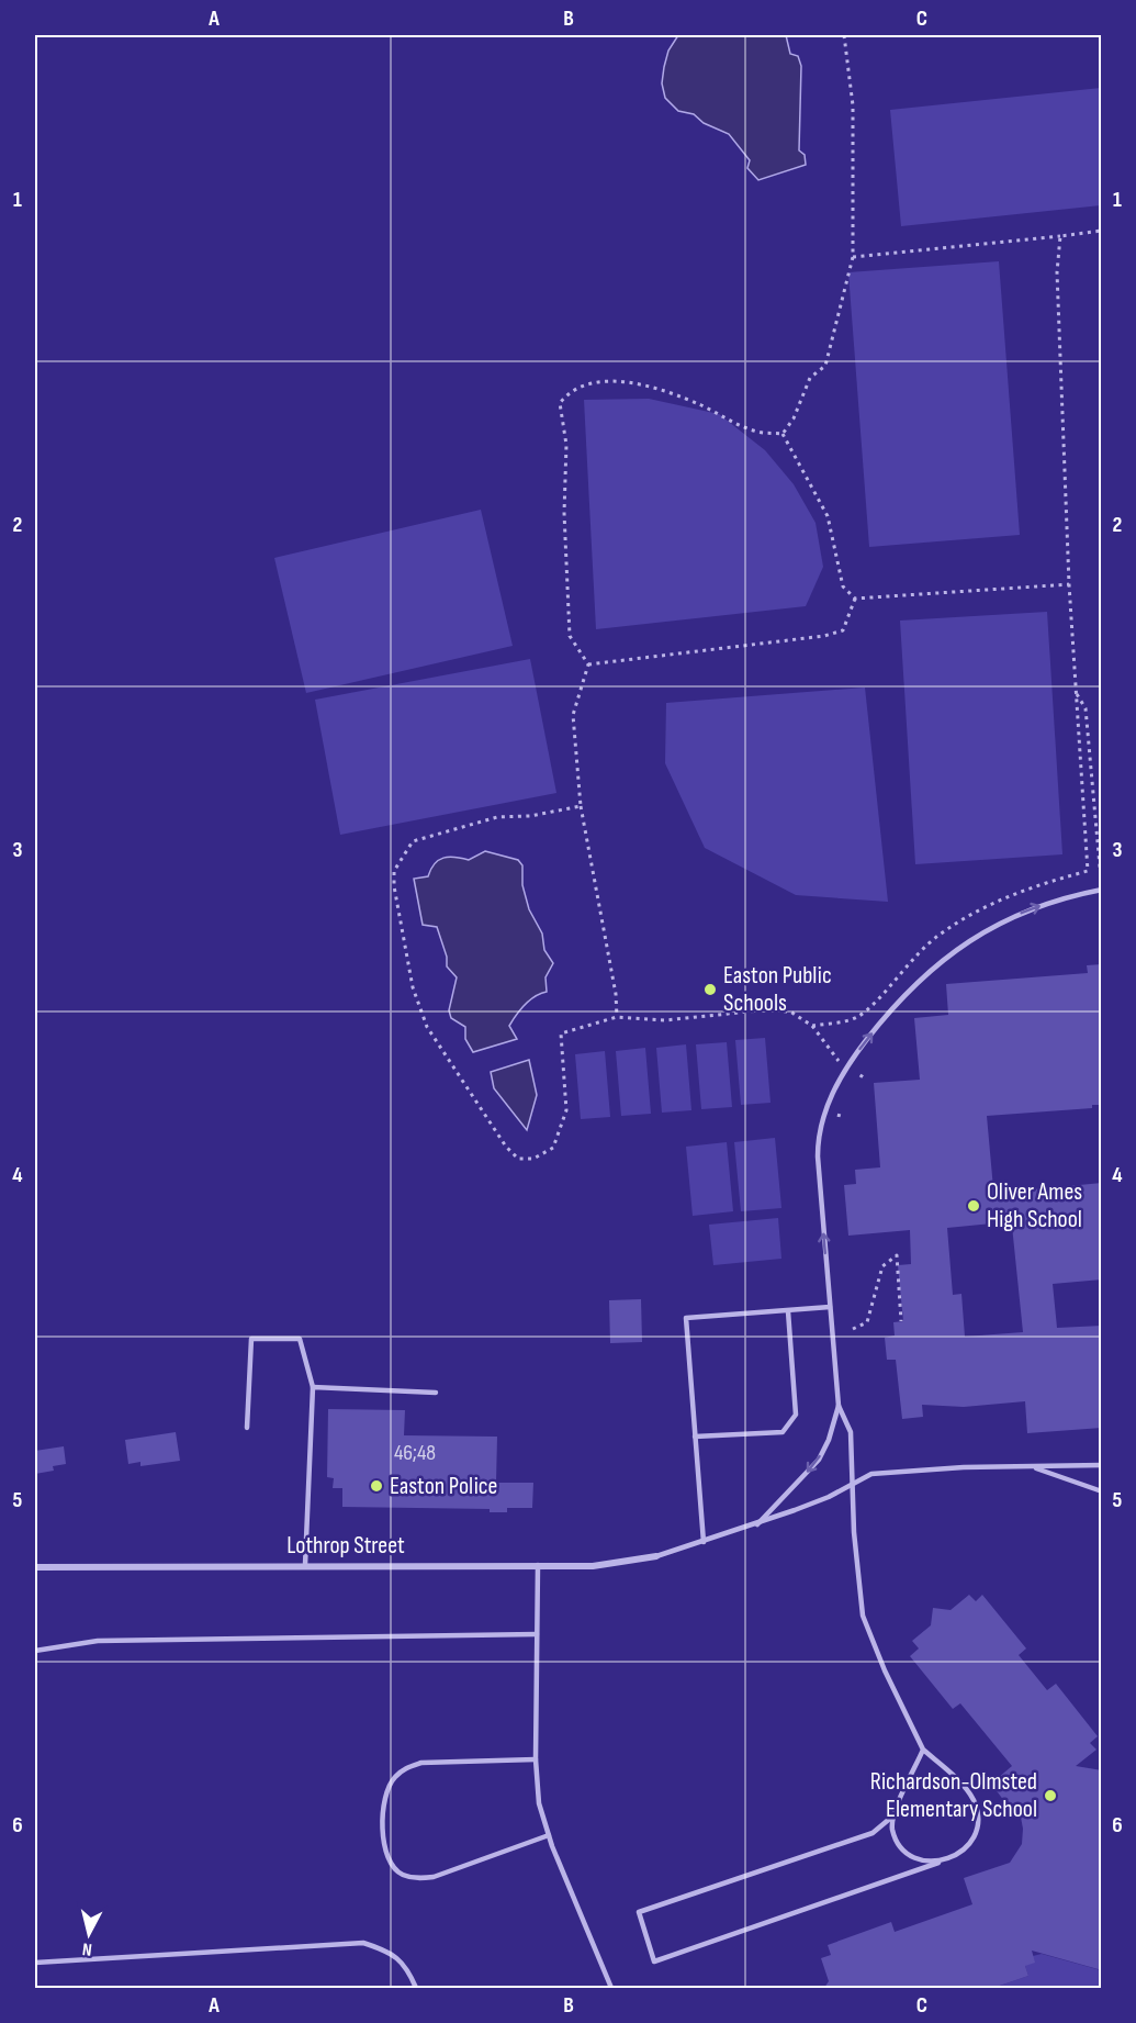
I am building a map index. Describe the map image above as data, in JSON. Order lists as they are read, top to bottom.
{
  "streets": {
    "street": ["Lothrop Street"]
  },
  "places": [
    "Easton Public Schools",
    "Oliver Ames High School",
    "Easton Police",
    "Richardson-Olmsted Elementary School"
  ],
  "house_numbers": ["46;48"],
  "north": "bottom",
  "grid": {
    "columns": ["A", "B", "C"],
    "rows": [
      "1",
      "2",
      "3",
      "4",
      "5",
      "6"
    ]
  }
}
